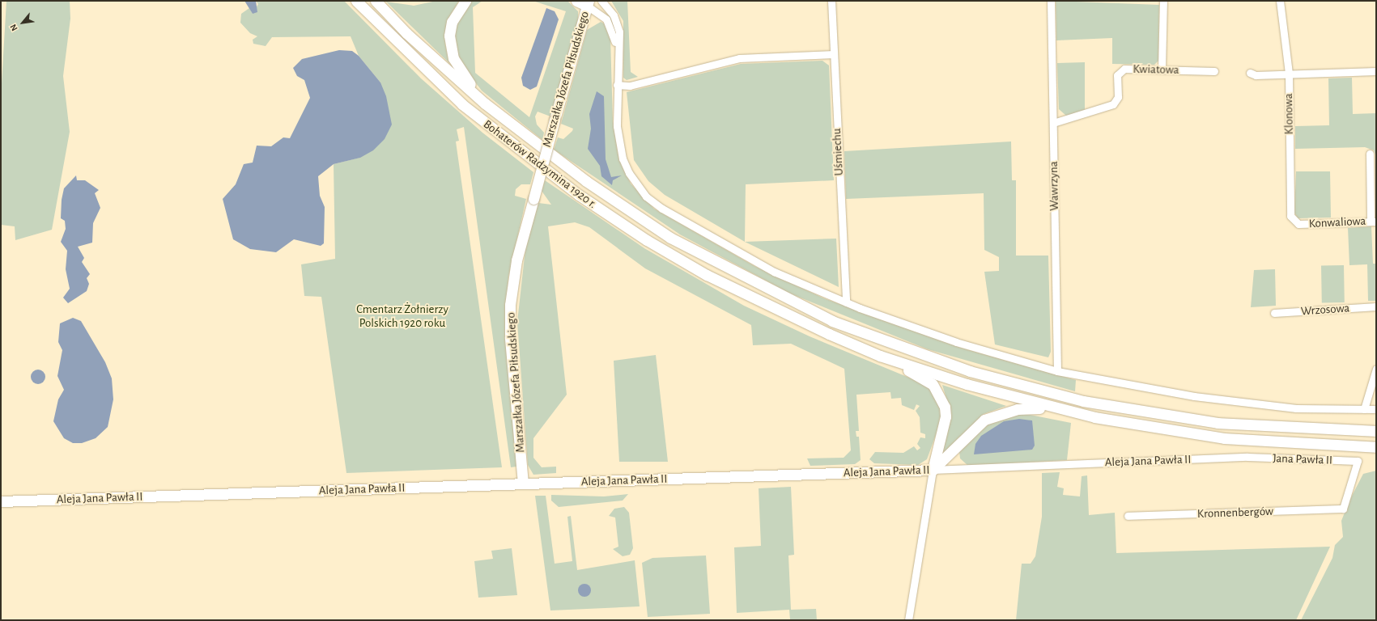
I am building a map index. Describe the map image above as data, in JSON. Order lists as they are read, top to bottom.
{
  "streets": {
    "main road": ["Marszałka Józefa Piłsudskiego", "Bohaterów Radzymina 1920 r.", "Aleja Jana Pawła II"],
    "street": [
      "Kwiatowa",
      "Klonowa",
      "Uśmiechu",
      "Wawrzyna",
      "Konwaliowa",
      "Wrzosowa",
      "Jana Pawła II",
      "Kronnenbergów"
    ]
  },
  "crossings": [
    ["Kwiatowa", "Wawrzyna"],
    ["Marszałka Józefa Piłsudskiego", "Aleja Jana Pawła II"],
    ["Klonowa", "Konwaliowa"],
    ["Jana Pawła II", "Aleja Jana Pawła II"],
    ["Jana Pawła II", "Kronnenbergów"]
  ],
  "parks": ["Cmentarz Żołnierzy Polskich 1920 roku"],
  "north": "bottom left"
}
